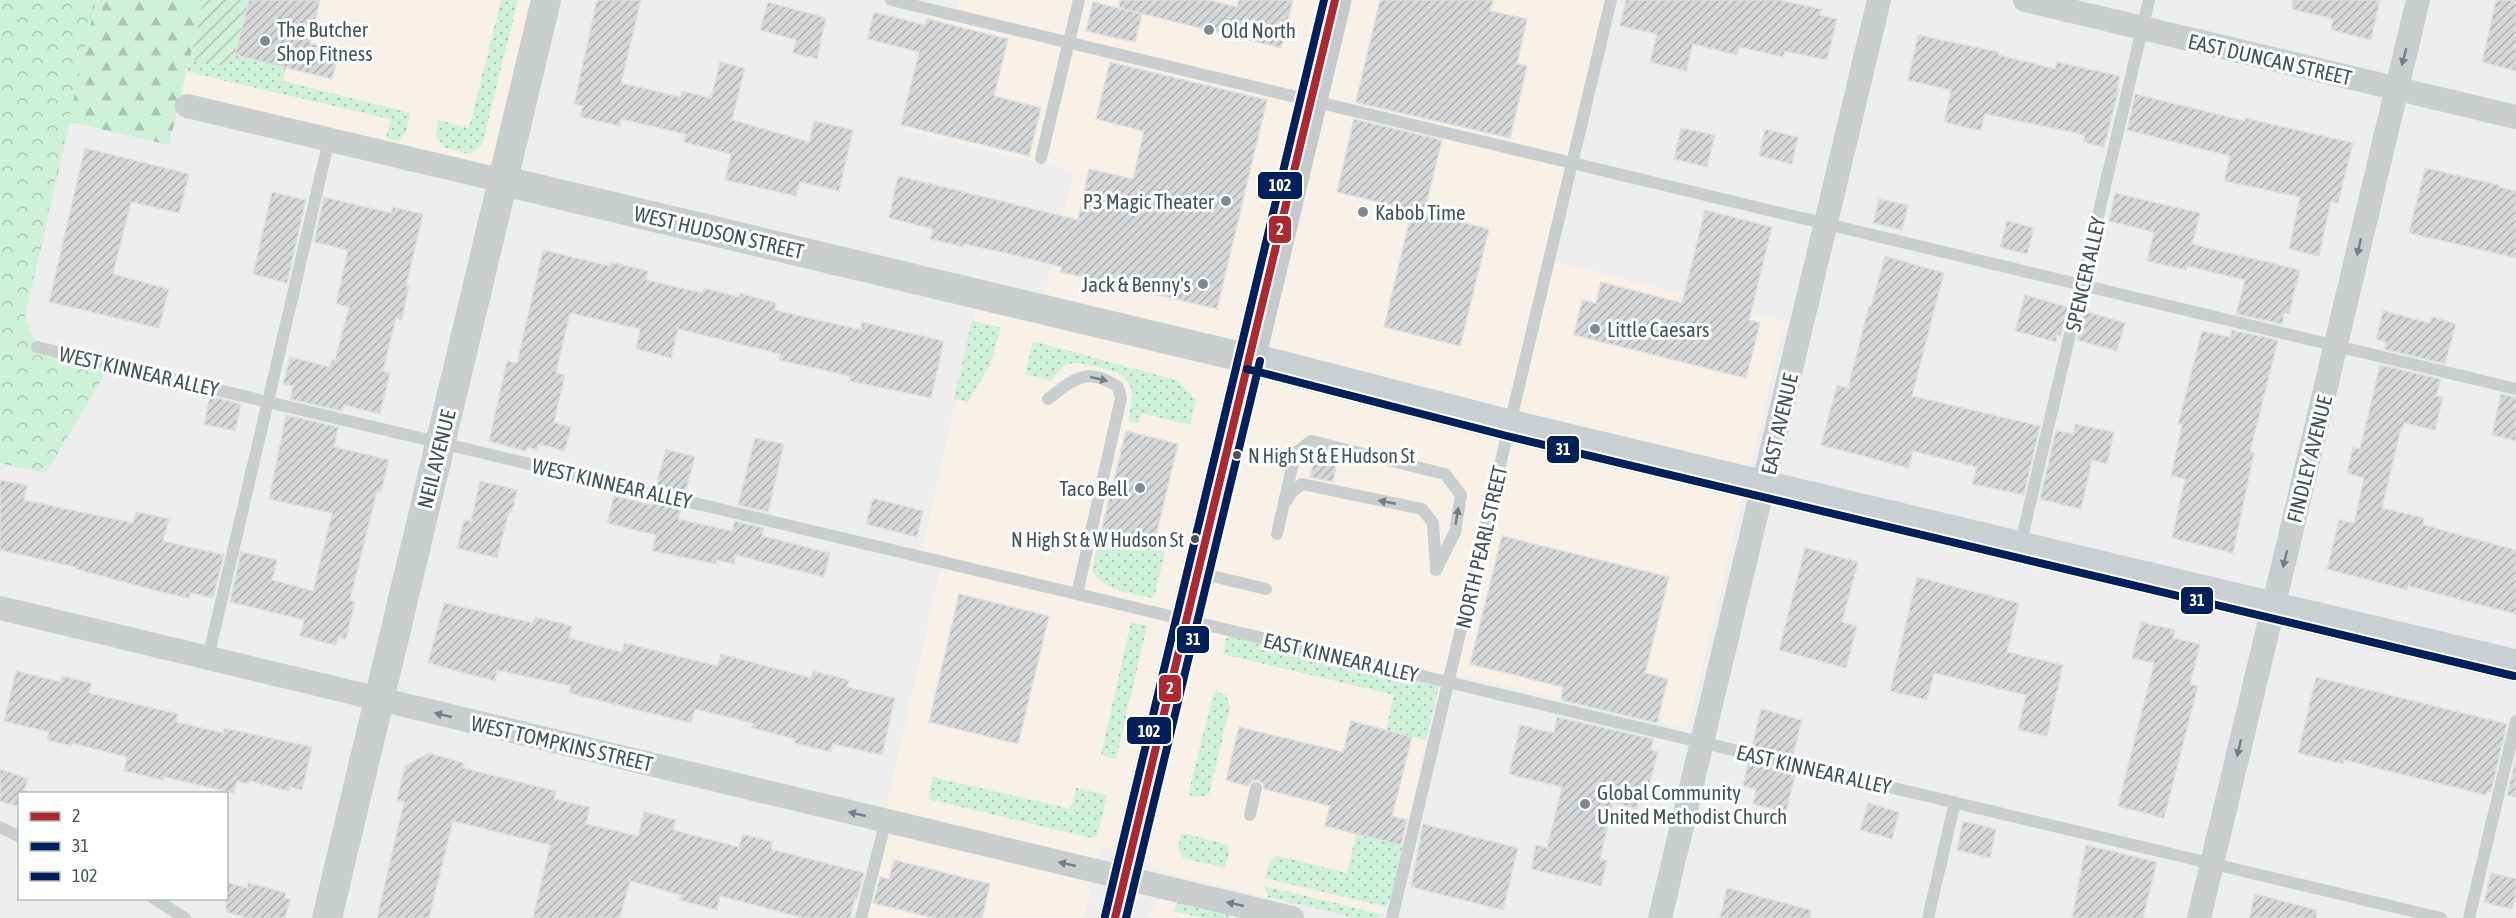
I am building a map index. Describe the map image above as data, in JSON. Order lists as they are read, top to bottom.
{
  "streets": {
    "street": [
      "EAST DUNCAN STREET",
      "WEST HUDSON STREET",
      "EAST AVENUE",
      "NEIL AVENUE",
      "FINDLEY AVENUE",
      "WEST TOMPKINS STREET"
    ],
    "lane": [
      "SPENCER ALLEY",
      "WEST KINNEAR ALLEY",
      "NORTH PEARL STREET",
      "EAST KINNEAR ALLEY"
    ]
  },
  "crossings": [
    ["EAST DUNCAN STREET", "SPENCER ALLEY"],
    ["EAST DUNCAN STREET", "FINDLEY AVENUE"],
    ["WEST HUDSON STREET", "NEIL AVENUE"],
    ["WEST KINNEAR ALLEY", "NEIL AVENUE"],
    ["WEST KINNEAR ALLEY", "EAST KINNEAR ALLEY"],
    ["EAST AVENUE", "EAST KINNEAR ALLEY"],
    ["NEIL AVENUE", "WEST TOMPKINS STREET"],
    ["FINDLEY AVENUE", "EAST KINNEAR ALLEY"],
    ["NORTH PEARL STREET", "EAST KINNEAR ALLEY"]
  ],
  "one_way": ["FINDLEY AVENUE", "WEST TOMPKINS STREET"],
  "places": [
    "Old North",
    "The Butcher Shop Fitness",
    "P3 Magic Theater",
    "Kabob Time",
    "Jack & Benny's",
    "Little Caesars",
    "N High St & E Hudson St",
    "Taco Bell",
    "N High St & W Hudson St",
    "Global Community United Methodist Church"
  ],
  "lines": ["transit line 2", "transit line 102", "transit line 31"],
  "legend": ["2", "31", "102"]
}
